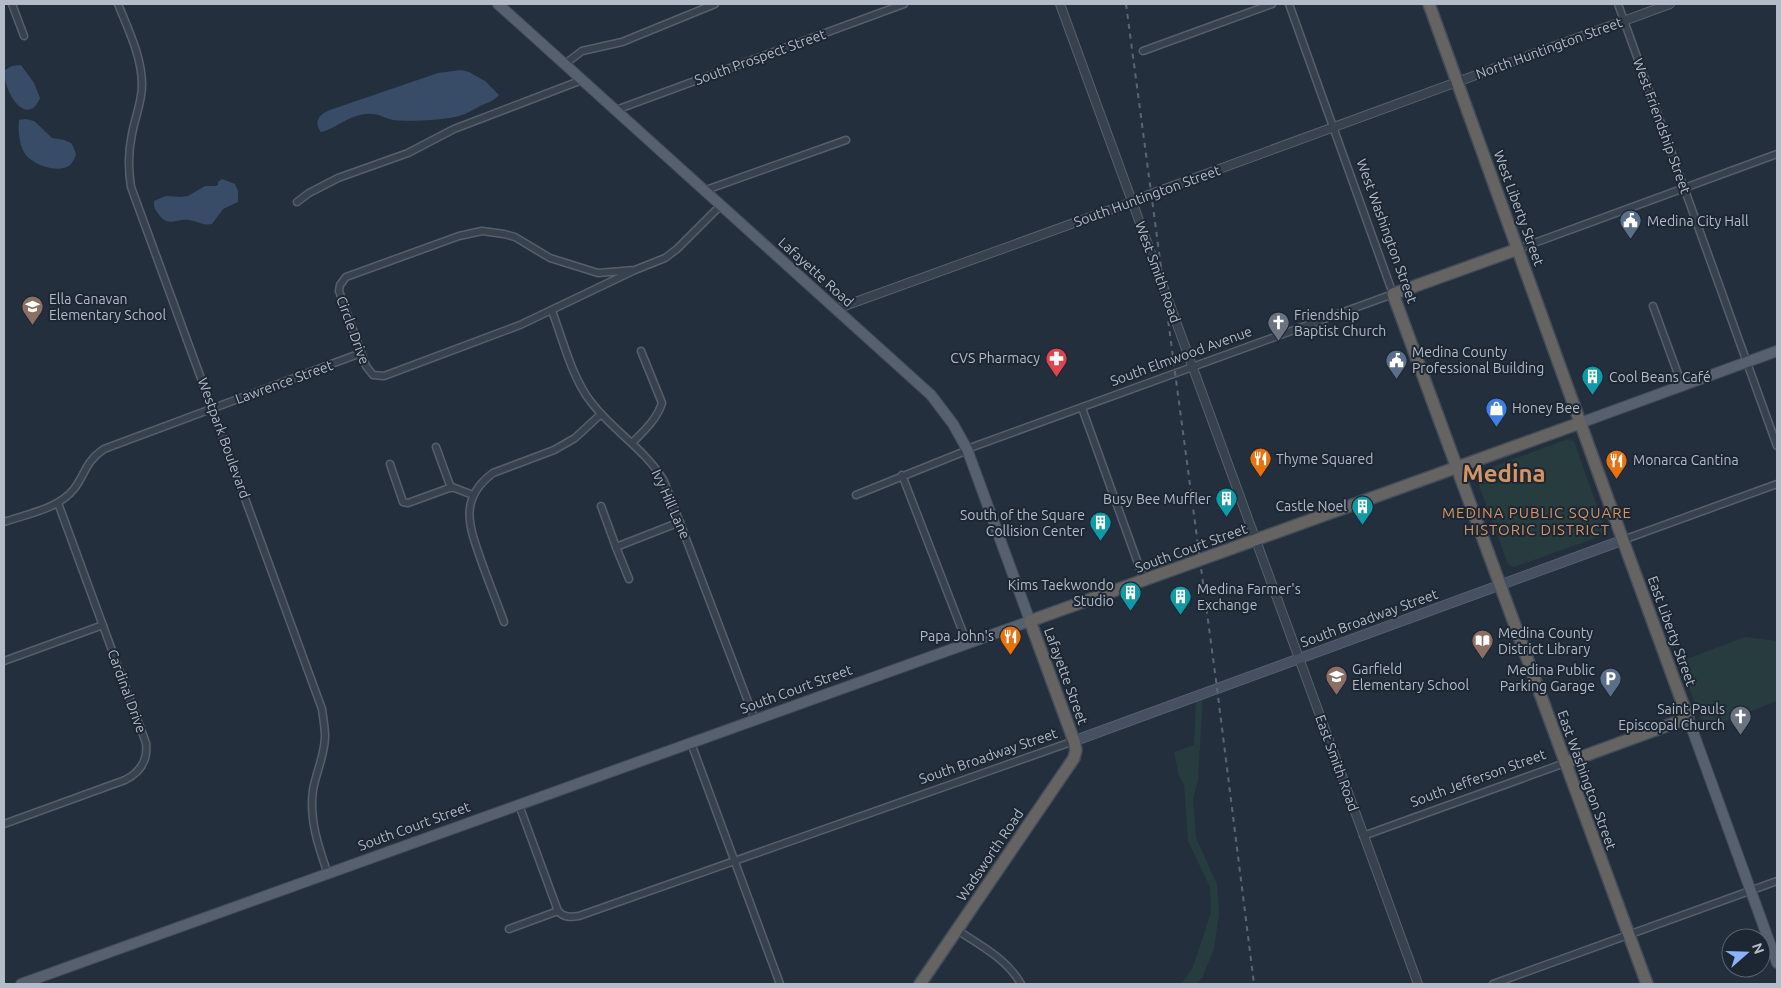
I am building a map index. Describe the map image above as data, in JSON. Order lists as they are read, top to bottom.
{
  "streets": {
    "highway": [
      "West Liberty Street",
      "West Washington Street",
      "South Elmwood Avenue",
      "South Court Street",
      "East Liberty Street",
      "Lafayette Street",
      "South Jefferson Street",
      "East Washington Street",
      "Wadsworth Road"
    ],
    "main road": ["Lafayette Road", "South Broadway Street"],
    "street": [
      "North Huntington Street",
      "South Prospect Street",
      "West Friendship Street",
      "South Huntington Street",
      "West Smith Road",
      "Circle Drive",
      "Lawrence Street",
      "Westpark Boulevard",
      "Ivy Hill Lane",
      "Cardinal Drive",
      "East Smith Road"
    ]
  },
  "crossings": [
    ["North Huntington Street", "West Friendship Street"],
    ["North Huntington Street", "South Huntington Street"],
    ["North Huntington Street", "West Liberty Street"],
    ["South Prospect Street", "Lafayette Road"],
    ["South Huntington Street", "West Liberty Street"],
    ["South Huntington Street", "West Washington Street"],
    ["South Huntington Street", "Lafayette Road"],
    ["South Huntington Street", "West Smith Road"],
    ["West Liberty Street", "South Elmwood Avenue"],
    ["West Liberty Street", "South Court Street"],
    ["West Liberty Street", "East Liberty Street"],
    ["West Washington Street", "South Elmwood Avenue"],
    ["West Washington Street", "South Court Street"],
    ["West Washington Street", "South Broadway Street"],
    ["West Washington Street", "East Washington Street"],
    ["Lafayette Road", "Circle Drive"],
    ["Lafayette Road", "South Elmwood Avenue"],
    ["Lafayette Road", "South Court Street"],
    ["Lafayette Road", "Lafayette Street"],
    ["West Smith Road", "South Elmwood Avenue"],
    ["West Smith Road", "South Court Street"],
    ["West Smith Road", "East Smith Road"],
    ["Circle Drive", "Lawrence Street"],
    ["Circle Drive", "Ivy Hill Lane"],
    ["Lawrence Street", "Westpark Boulevard"],
    ["Lawrence Street", "Cardinal Drive"],
    ["Westpark Boulevard", "South Court Street"],
    ["Ivy Hill Lane", "South Court Street"],
    ["South Court Street", "East Liberty Street"],
    ["South Court Street", "Lafayette Street"],
    ["South Court Street", "East Smith Road"],
    ["South Broadway Street", "East Liberty Street"],
    ["South Broadway Street", "Lafayette Street"],
    ["South Broadway Street", "East Smith Road"],
    ["South Broadway Street", "East Washington Street"],
    ["South Broadway Street", "Wadsworth Road"],
    ["East Liberty Street", "South Jefferson Street"],
    ["Lafayette Street", "Wadsworth Road"],
    ["East Smith Road", "South Jefferson Street"],
    ["South Jefferson Street", "East Washington Street"]
  ],
  "districts": ["Medina", "MEDINA PUBLIC SQUARE HISTORIC DISTRICT"],
  "places": {
    "public building": ["Medina City Hall", "Medina County Professional Building"],
    "school or university": ["Ella Canavan Elementary School", "Garfield Elementary School"],
    "church": ["Friendship Baptist Church", "Saint Pauls Episcopal Church"],
    "pharmacy": ["CVS Pharmacy"],
    "building": [
      "Cool Beans Café",
      "Busy Bee Muffler",
      "Castle Noel",
      "South of the Square Collision Center",
      "Kims Taekwondo Studio",
      "Medina Farmer's Exchange"
    ],
    "shop": ["Honey Bee"],
    "restaurant": ["Thyme Squared", "Monarca Cantina", "Papa John's"],
    "library": ["Medina County District Library"],
    "parking": ["Medina Public Parking Garage"]
  },
  "north": "right"
}
